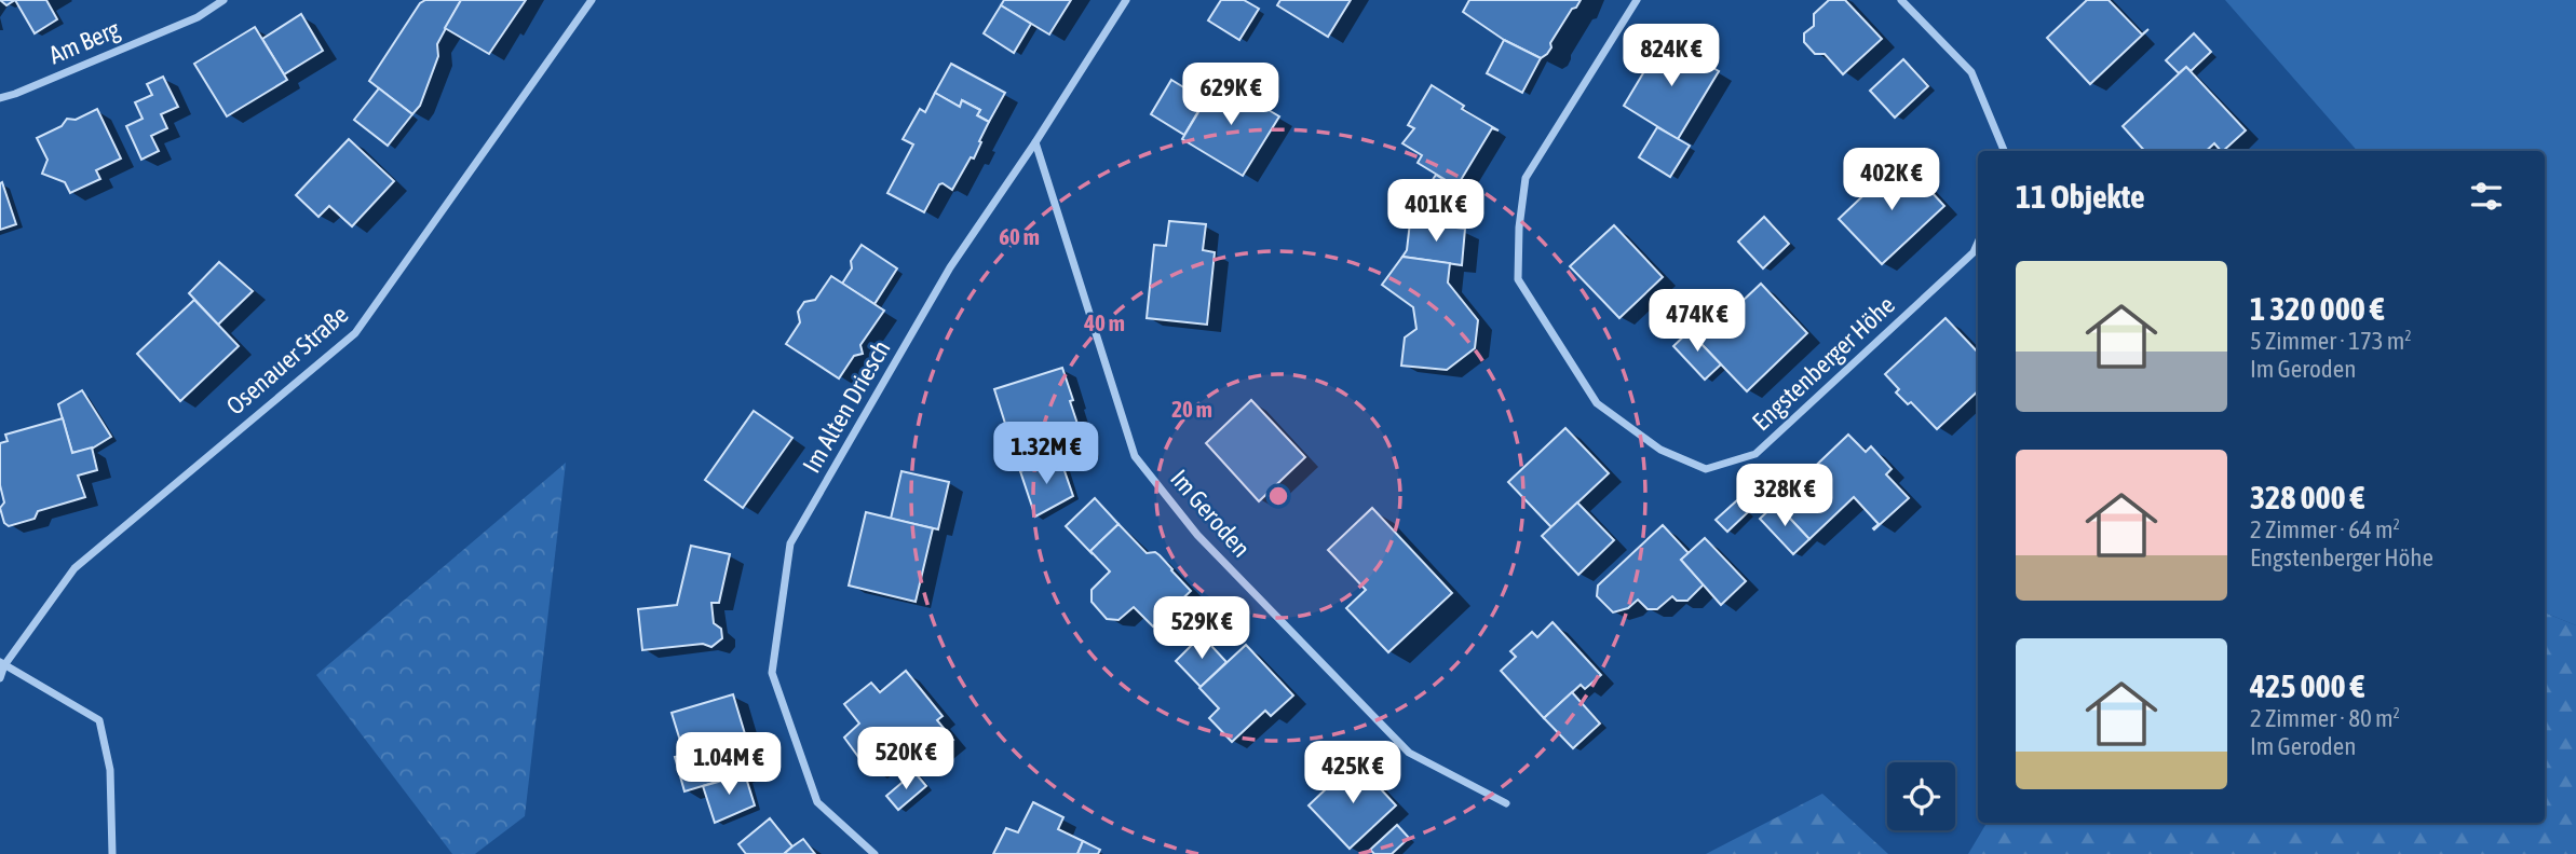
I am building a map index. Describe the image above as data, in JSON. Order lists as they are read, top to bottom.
{
  "streets": {
    "street": [
      "Am Berg",
      "Osenauer Straße",
      "Engstenberger Höhe",
      "Im Alten Driesch",
      "Im Geroden"
    ]
  },
  "crossings": [
    ["Im Alten Driesch", "Im Geroden"]
  ],
  "page": {
    "price": [
      "824K €",
      "629K €",
      "402K €",
      "401K €",
      "474K €",
      "1.32M €",
      "328K €",
      "529K €",
      "520K €",
      "1.04M €",
      "425K €"
    ],
    "heading": "11 Objekte",
    "list": [
      {
        "name": "1 320 000 €",
        "note": "5 Zimmer · 173 m² · Im Geroden"
      },
      {
        "name": "328 000 €",
        "note": "2 Zimmer · 64 m² · Engstenberger Höhe"
      },
      {
        "name": "425 000 €",
        "note": "2 Zimmer · 80 m² · Im Geroden"
      }
    ]
  },
  "rings": ["60 m", "40 m", "20 m"]
}
